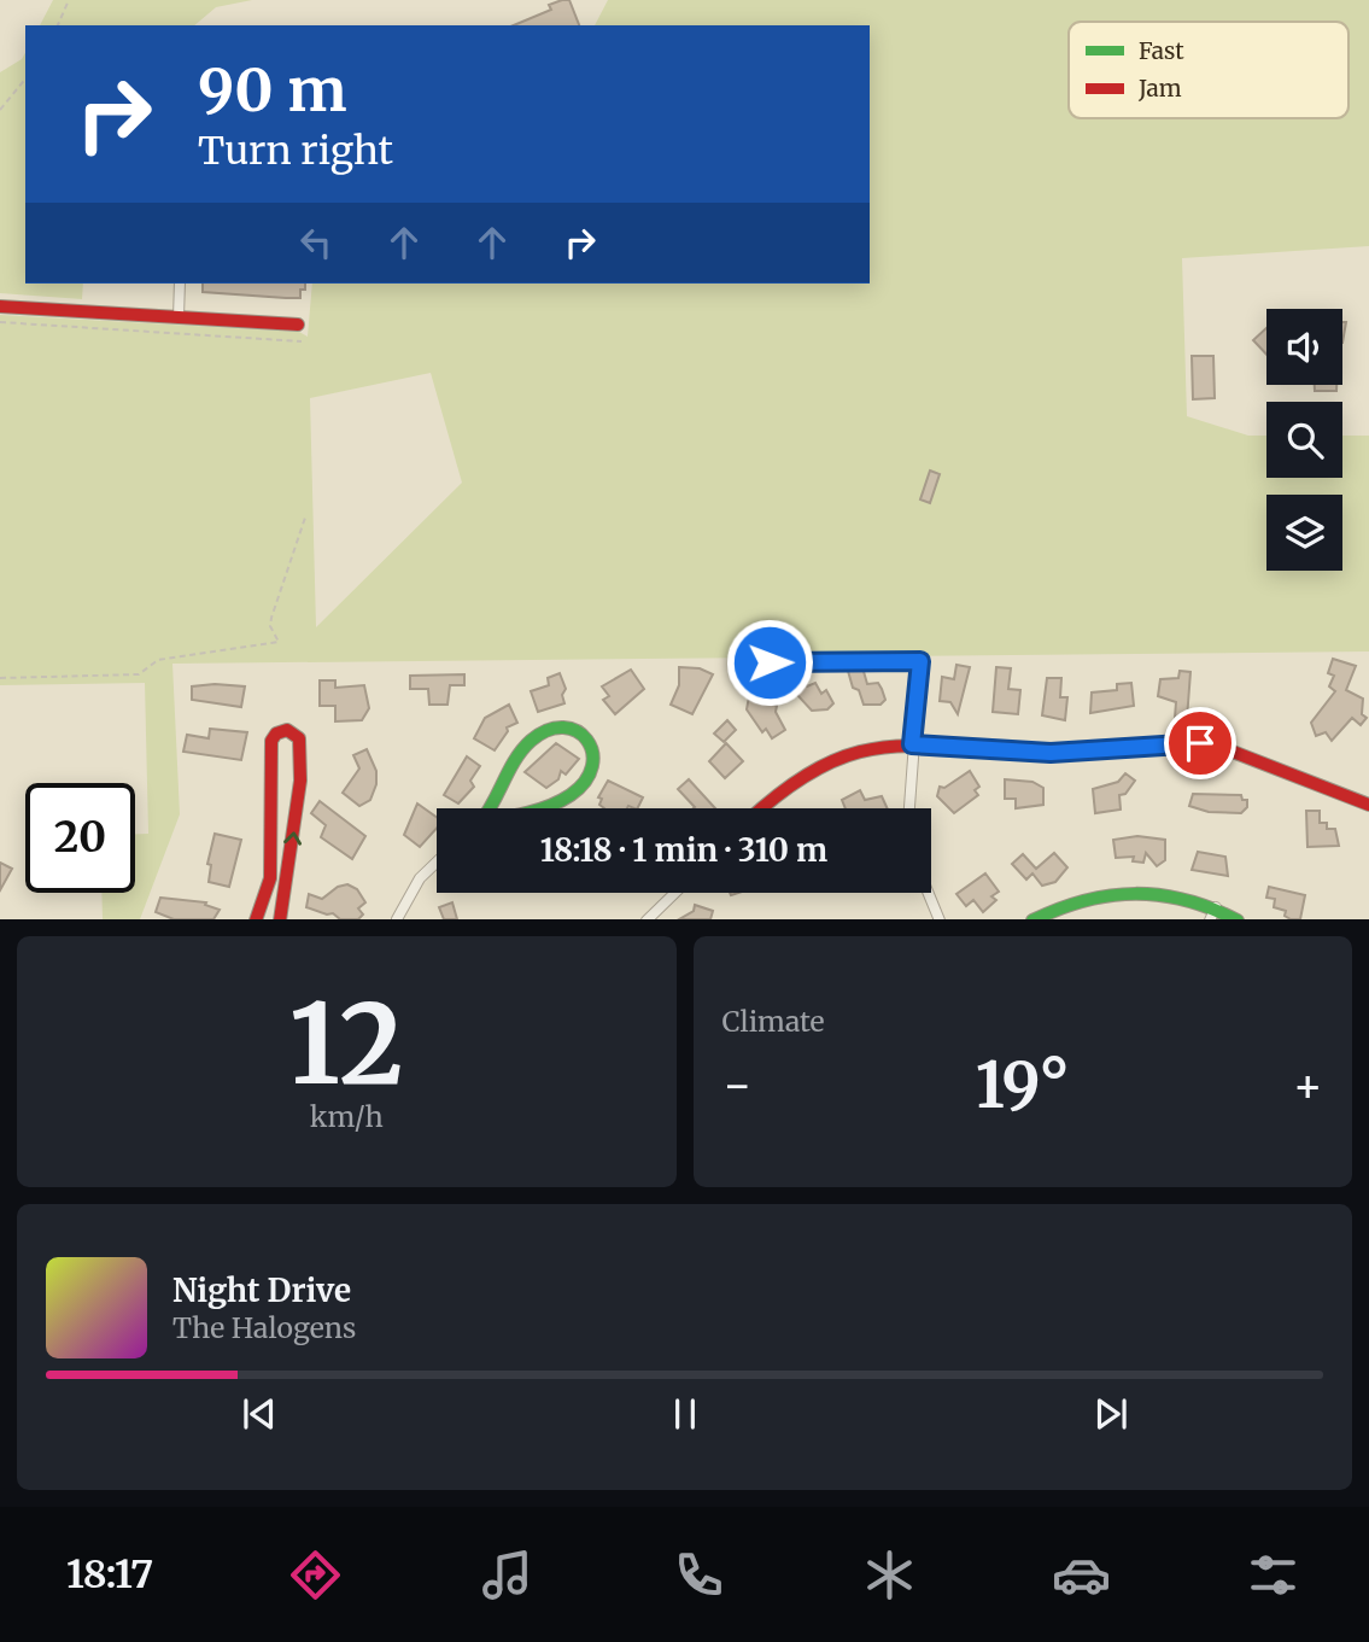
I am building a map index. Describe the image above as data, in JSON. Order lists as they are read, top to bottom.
{
  "legend": ["Fast", "Jam"],
  "page": {
    "turn": ["90 m", "Turn right"],
    "limit": "20",
    "trip": "18:18 · 1 min · 310 m",
    "tile": [
      ["12", "km/h"],
      "Climate"
    ],
    "heat": ["−", "19°", "+"],
    "song": ["Night Drive", "The Halogens"],
    "tabs": "18:17"
  }
}
